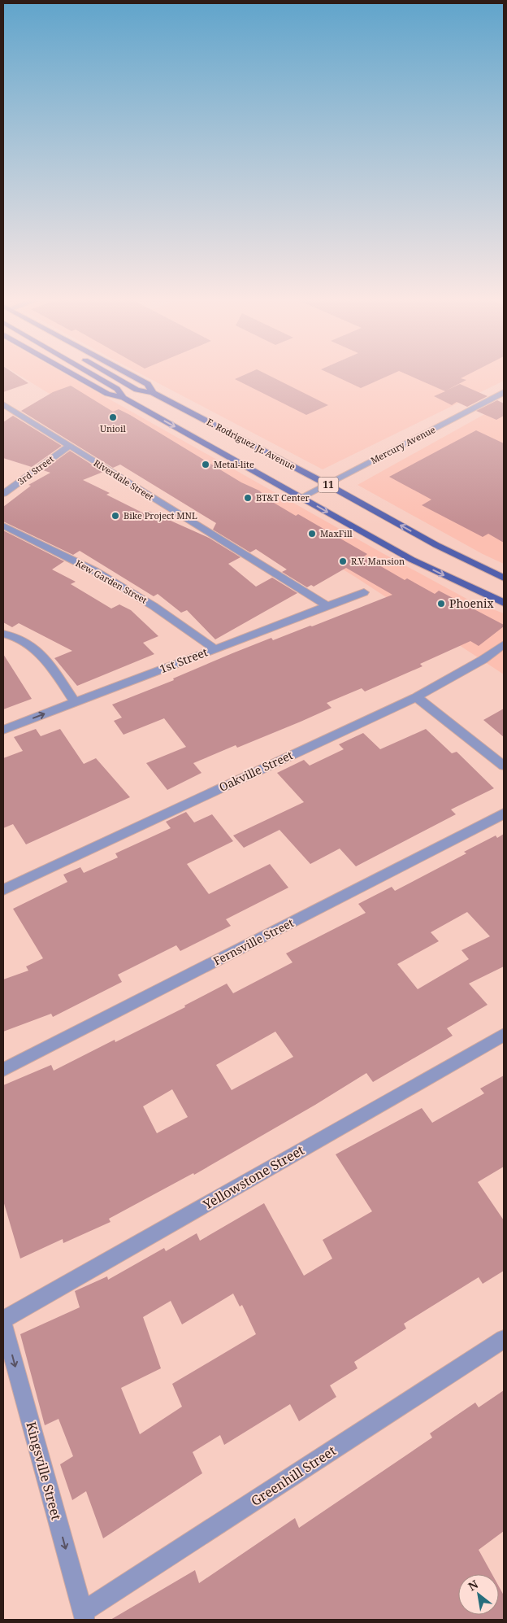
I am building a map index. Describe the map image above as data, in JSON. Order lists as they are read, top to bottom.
{
  "streets": {
    "main road": ["E. Rodriguez Jr. Avenue", "11"],
    "street": [
      "Mercury Avenue",
      "3rd Street",
      "Riverdale Street",
      "Kew Garden Street",
      "1st Street",
      "Oakville Street",
      "Fernsville Street",
      "Yellowstone Street",
      "Kingsville Street",
      "Greenhill Street"
    ]
  },
  "crossings": [
    ["E. Rodriguez Jr. Avenue", "Mercury Avenue"],
    ["E. Rodriguez Jr. Avenue", "11"],
    ["3rd Street", "Riverdale Street"],
    ["Riverdale Street", "1st Street"],
    ["Kew Garden Street", "1st Street"],
    ["Yellowstone Street", "Kingsville Street"],
    ["Kingsville Street", "Greenhill Street"]
  ],
  "one_way": ["Kingsville Street"],
  "places": [
    "Unioil",
    "Metal-lite",
    "BT&T Center",
    "Bike Project MNL",
    "MaxFill",
    "R.V. Mansion",
    "Phoenix"
  ],
  "north": "top left"
}
